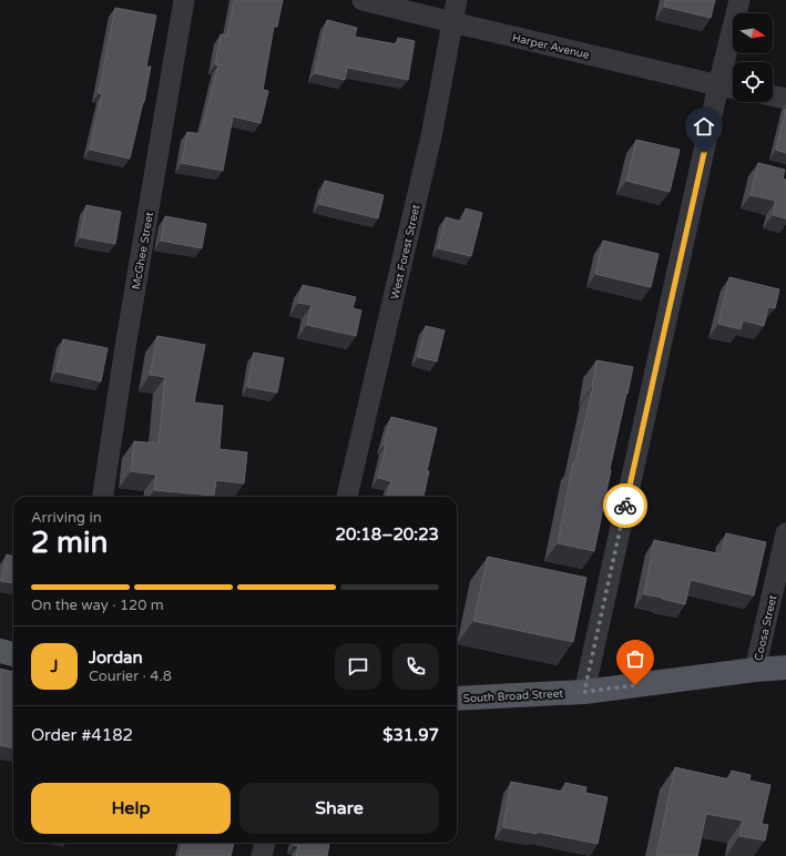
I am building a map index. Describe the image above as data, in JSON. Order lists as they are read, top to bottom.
{
  "streets": {
    "main road": ["South Broad Street"],
    "street": [
      "Harper Avenue",
      "McGhee Street",
      "West Forest Street",
      "Coosa Street"
    ]
  },
  "crossings": [
    ["Harper Avenue", "West Forest Street"],
    ["Coosa Street", "South Broad Street"]
  ],
  "north": "right",
  "page": {
    "heading": ["2 min", "Arriving in", "20:18–20:23"],
    "panel": [
      "Jordan",
      "Courier · 4.8",
      "Order #4182",
      "$31.97"
    ],
    "bar": "On the way · 120 m",
    "round": "J",
    "buttons": ["Help", "Share"]
  }
}
